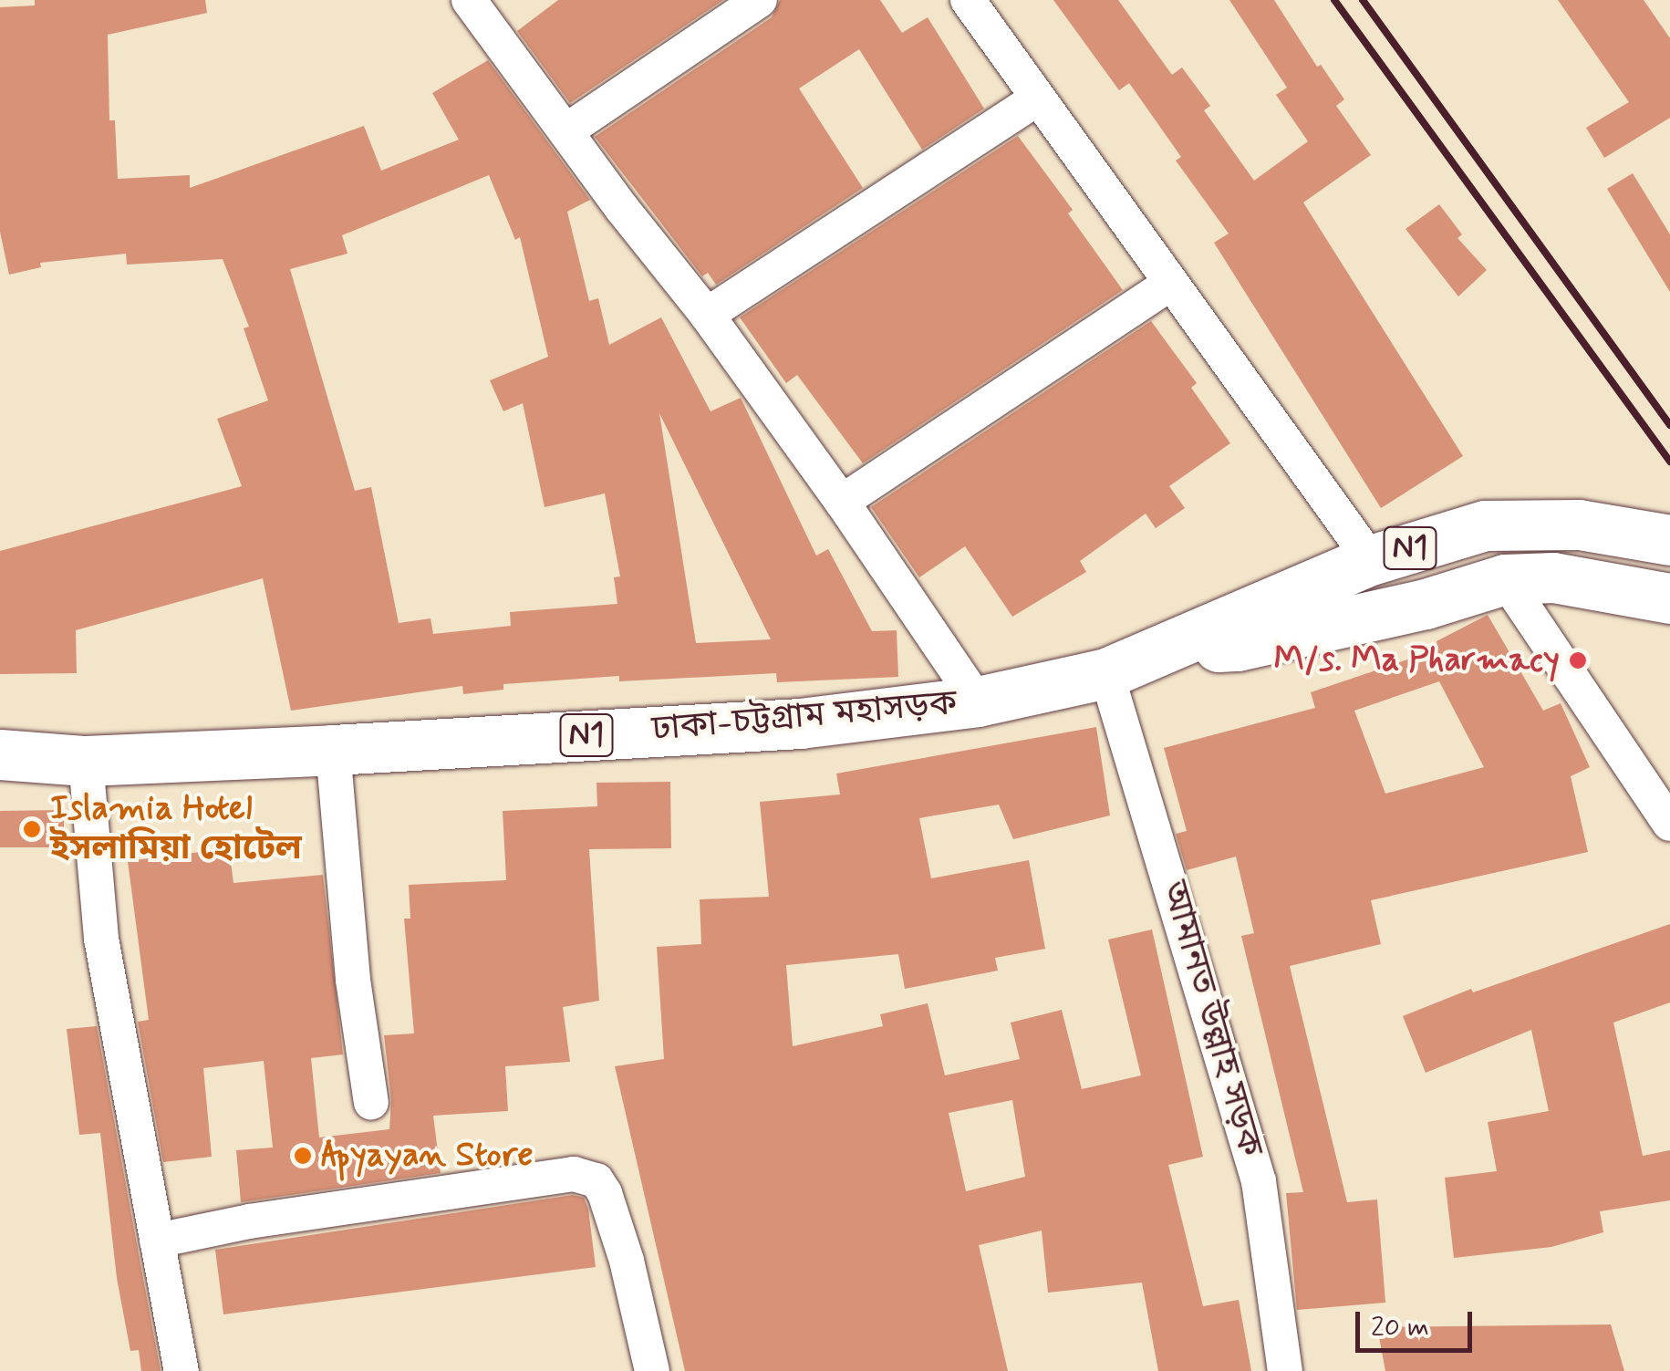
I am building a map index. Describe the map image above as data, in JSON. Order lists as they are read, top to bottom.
{
  "streets": {
    "highway": ["N1", "ঢাকা-চট্টগ্রাম মহাসড়ক"],
    "street": ["আমানত উল্লাহ সড়ক"]
  },
  "crossings": [
    ["ঢাকা-চট্টগ্রাম মহাসড়ক", "আমানত উল্লাহ সড়ক"]
  ],
  "places": ["M/s. Ma Pharmacy", "Islamia Hotel ইসলামিয়া হোটেল", "Apyayan Store"],
  "scale_bar": "20 m"
}
